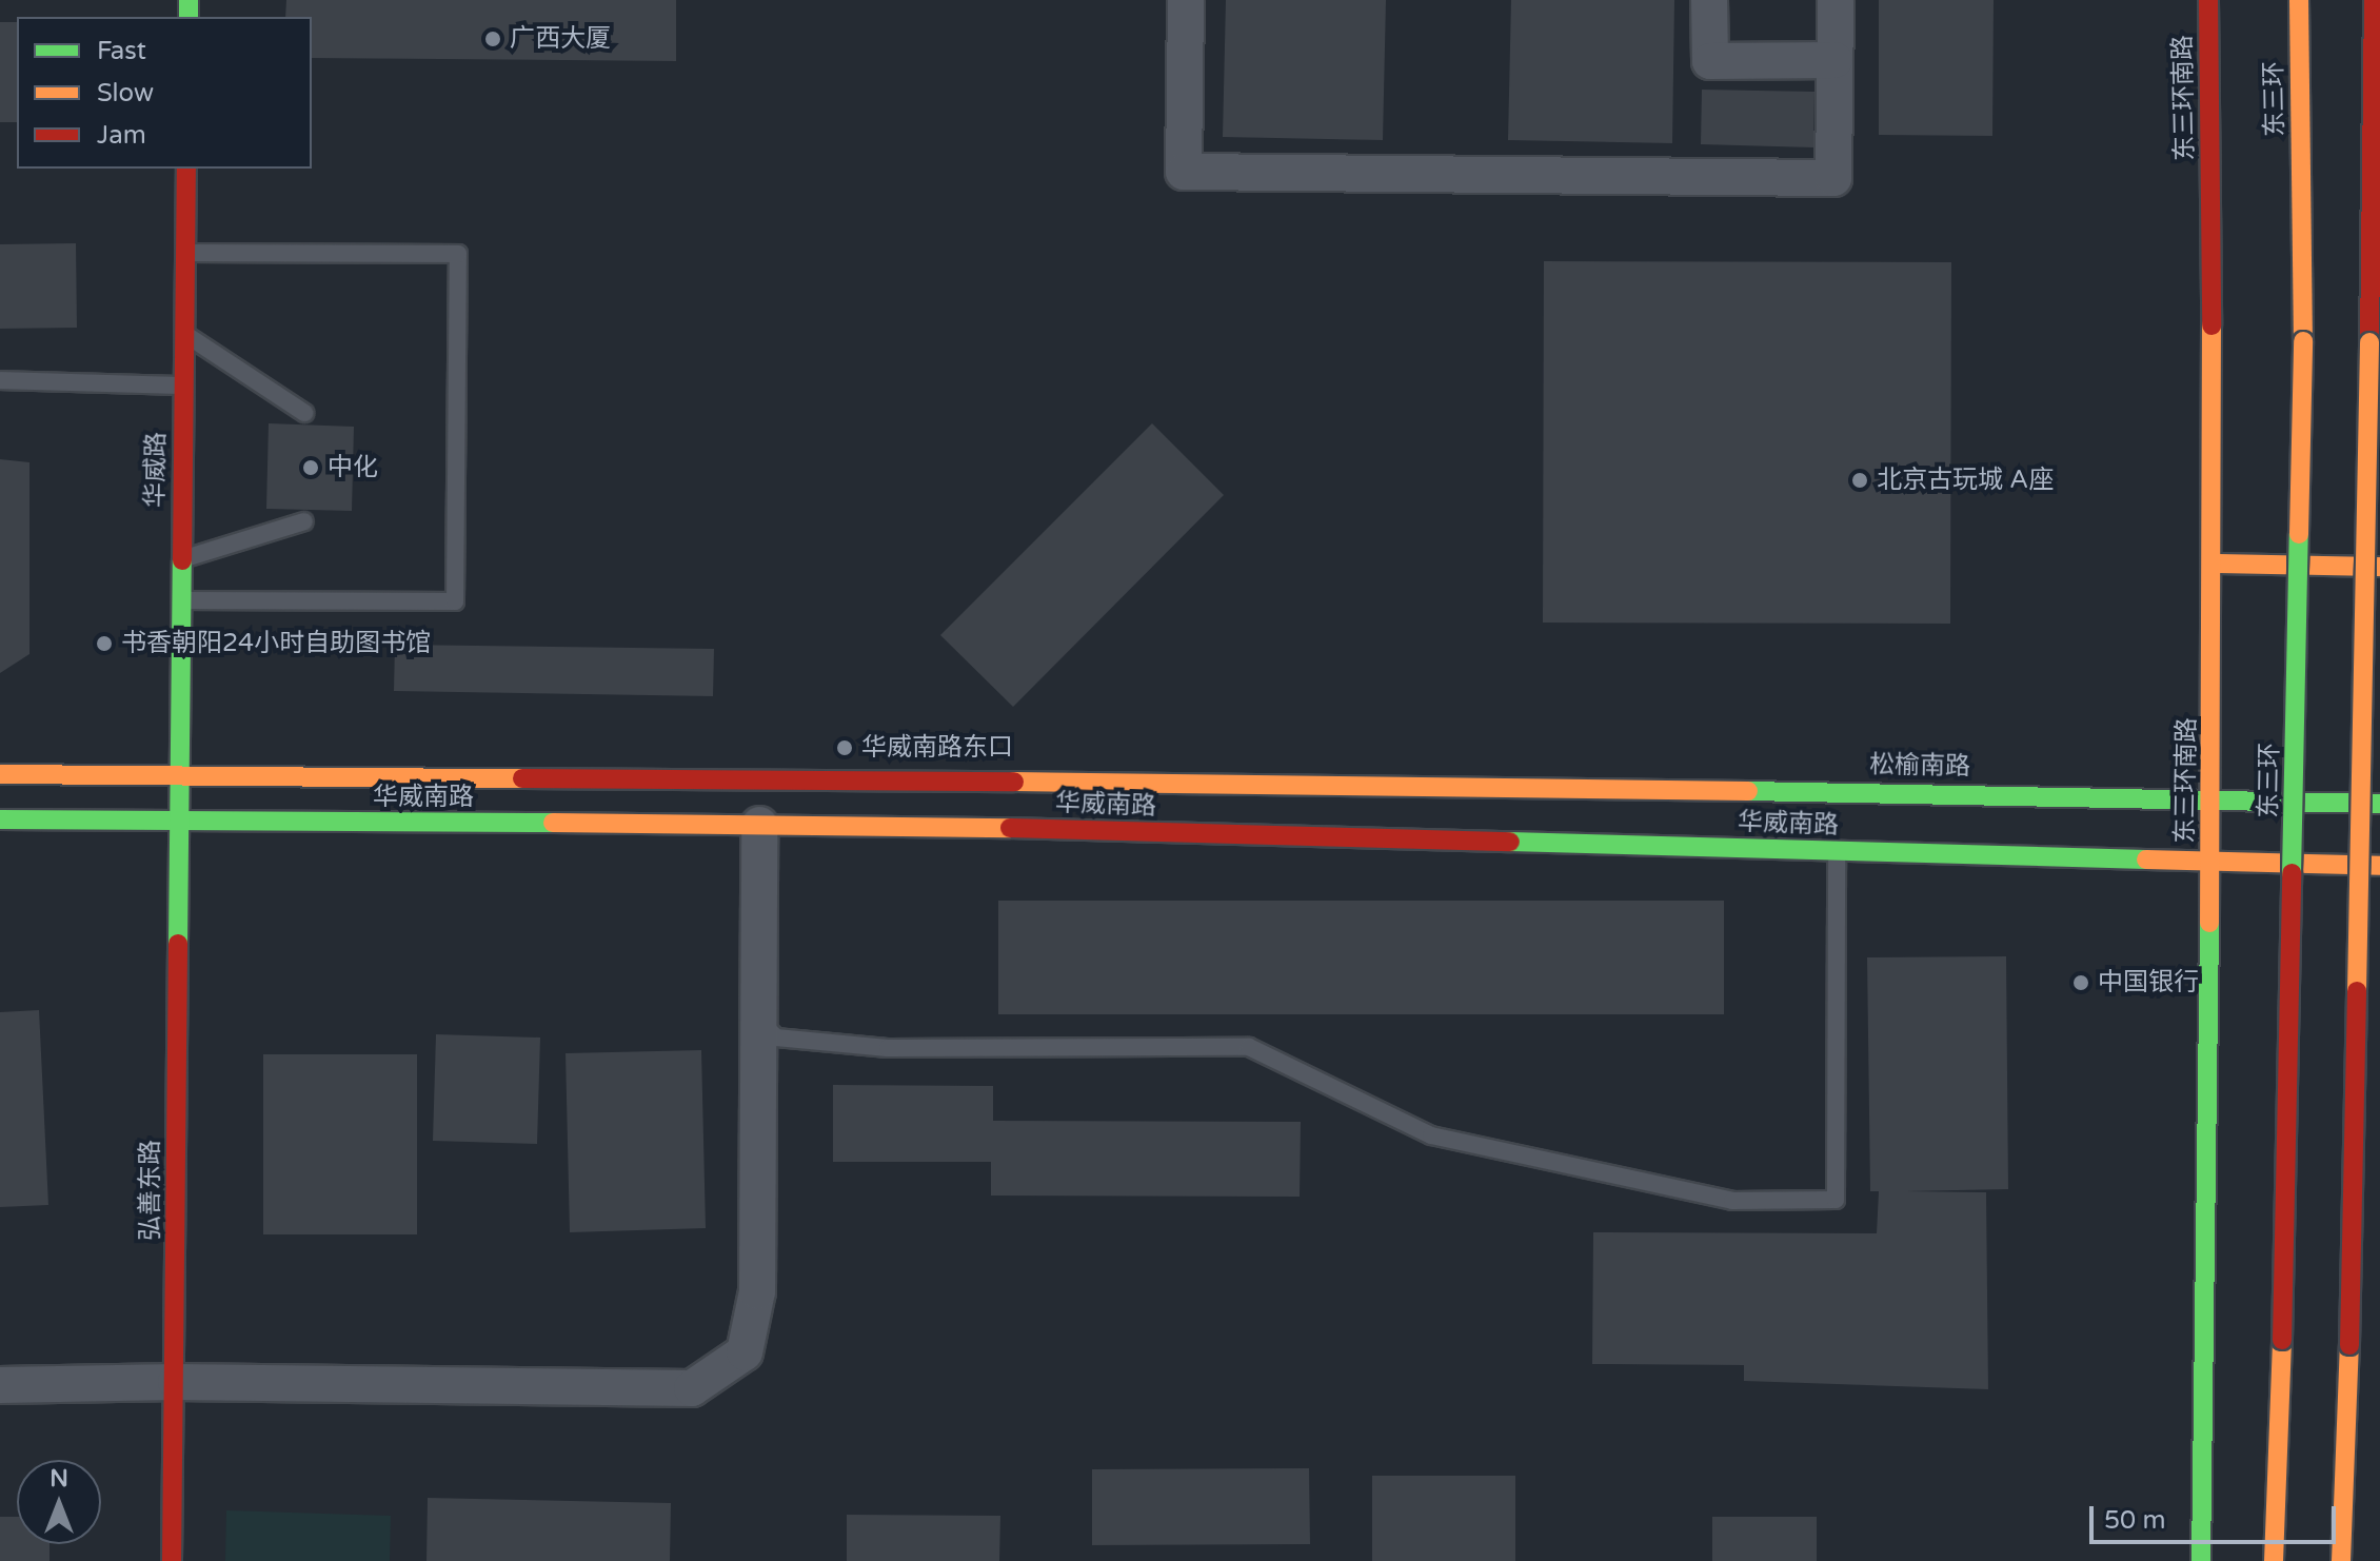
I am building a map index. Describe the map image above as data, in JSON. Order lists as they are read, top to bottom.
{
  "streets": {
    "main road": [
      "东三环南路",
      "东三环",
      "华威路",
      "松榆南路",
      "华威南路",
      "弘善东路"
    ]
  },
  "crossings": [
    ["东三环南路", "松榆南路"],
    ["东三环南路", "华威南路"],
    ["华威路", "华威南路"],
    ["华威路", "弘善东路"],
    ["松榆南路", "华威南路"],
    ["华威南路", "弘善东路"]
  ],
  "places": [
    "广西大厦",
    "中化",
    "北京古玩城 A座",
    "书香朝阳24小时自助图书馆",
    "华威南路东口",
    "中国银行"
  ],
  "legend": ["Fast", "Slow", "Jam"],
  "scale_bar": "50 m",
  "north": "top"
}
